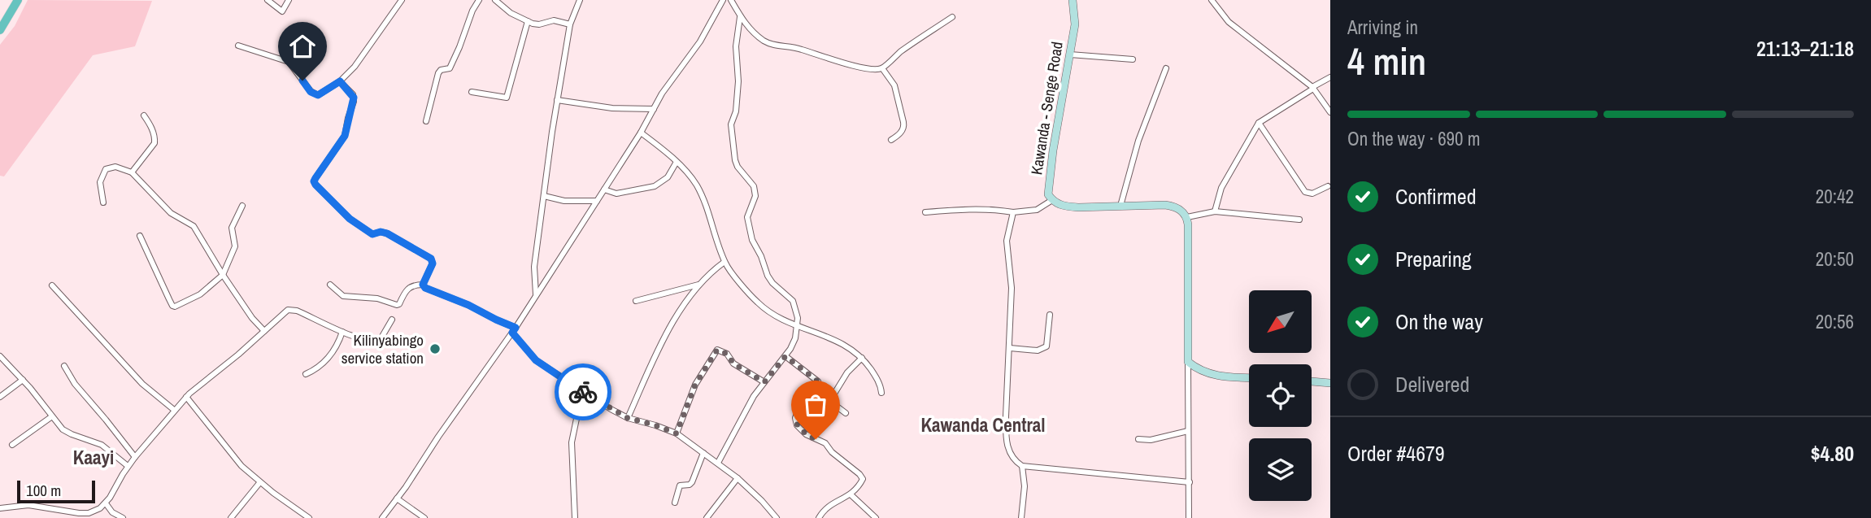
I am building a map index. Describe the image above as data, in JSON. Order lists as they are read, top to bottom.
{
  "streets": {
    "street": ["Kawanda - Senge Road"]
  },
  "districts": ["Kawanda Central", "Kaayi"],
  "places": ["Kilinyabingo service station"],
  "scale_bar": "100 m",
  "north": "bottom left",
  "page": {
    "heading": ["4 min", "Arriving in", "21:13–21:18"],
    "panel": ["Order #4679", "$4.80"],
    "bar": "On the way · 690 m",
    "list": [
      ["Confirmed", "20:42"],
      ["Preparing", "20:50"],
      ["On the way", "20:56"],
      "Delivered"
    ],
    "scale": "100 m"
  }
}
